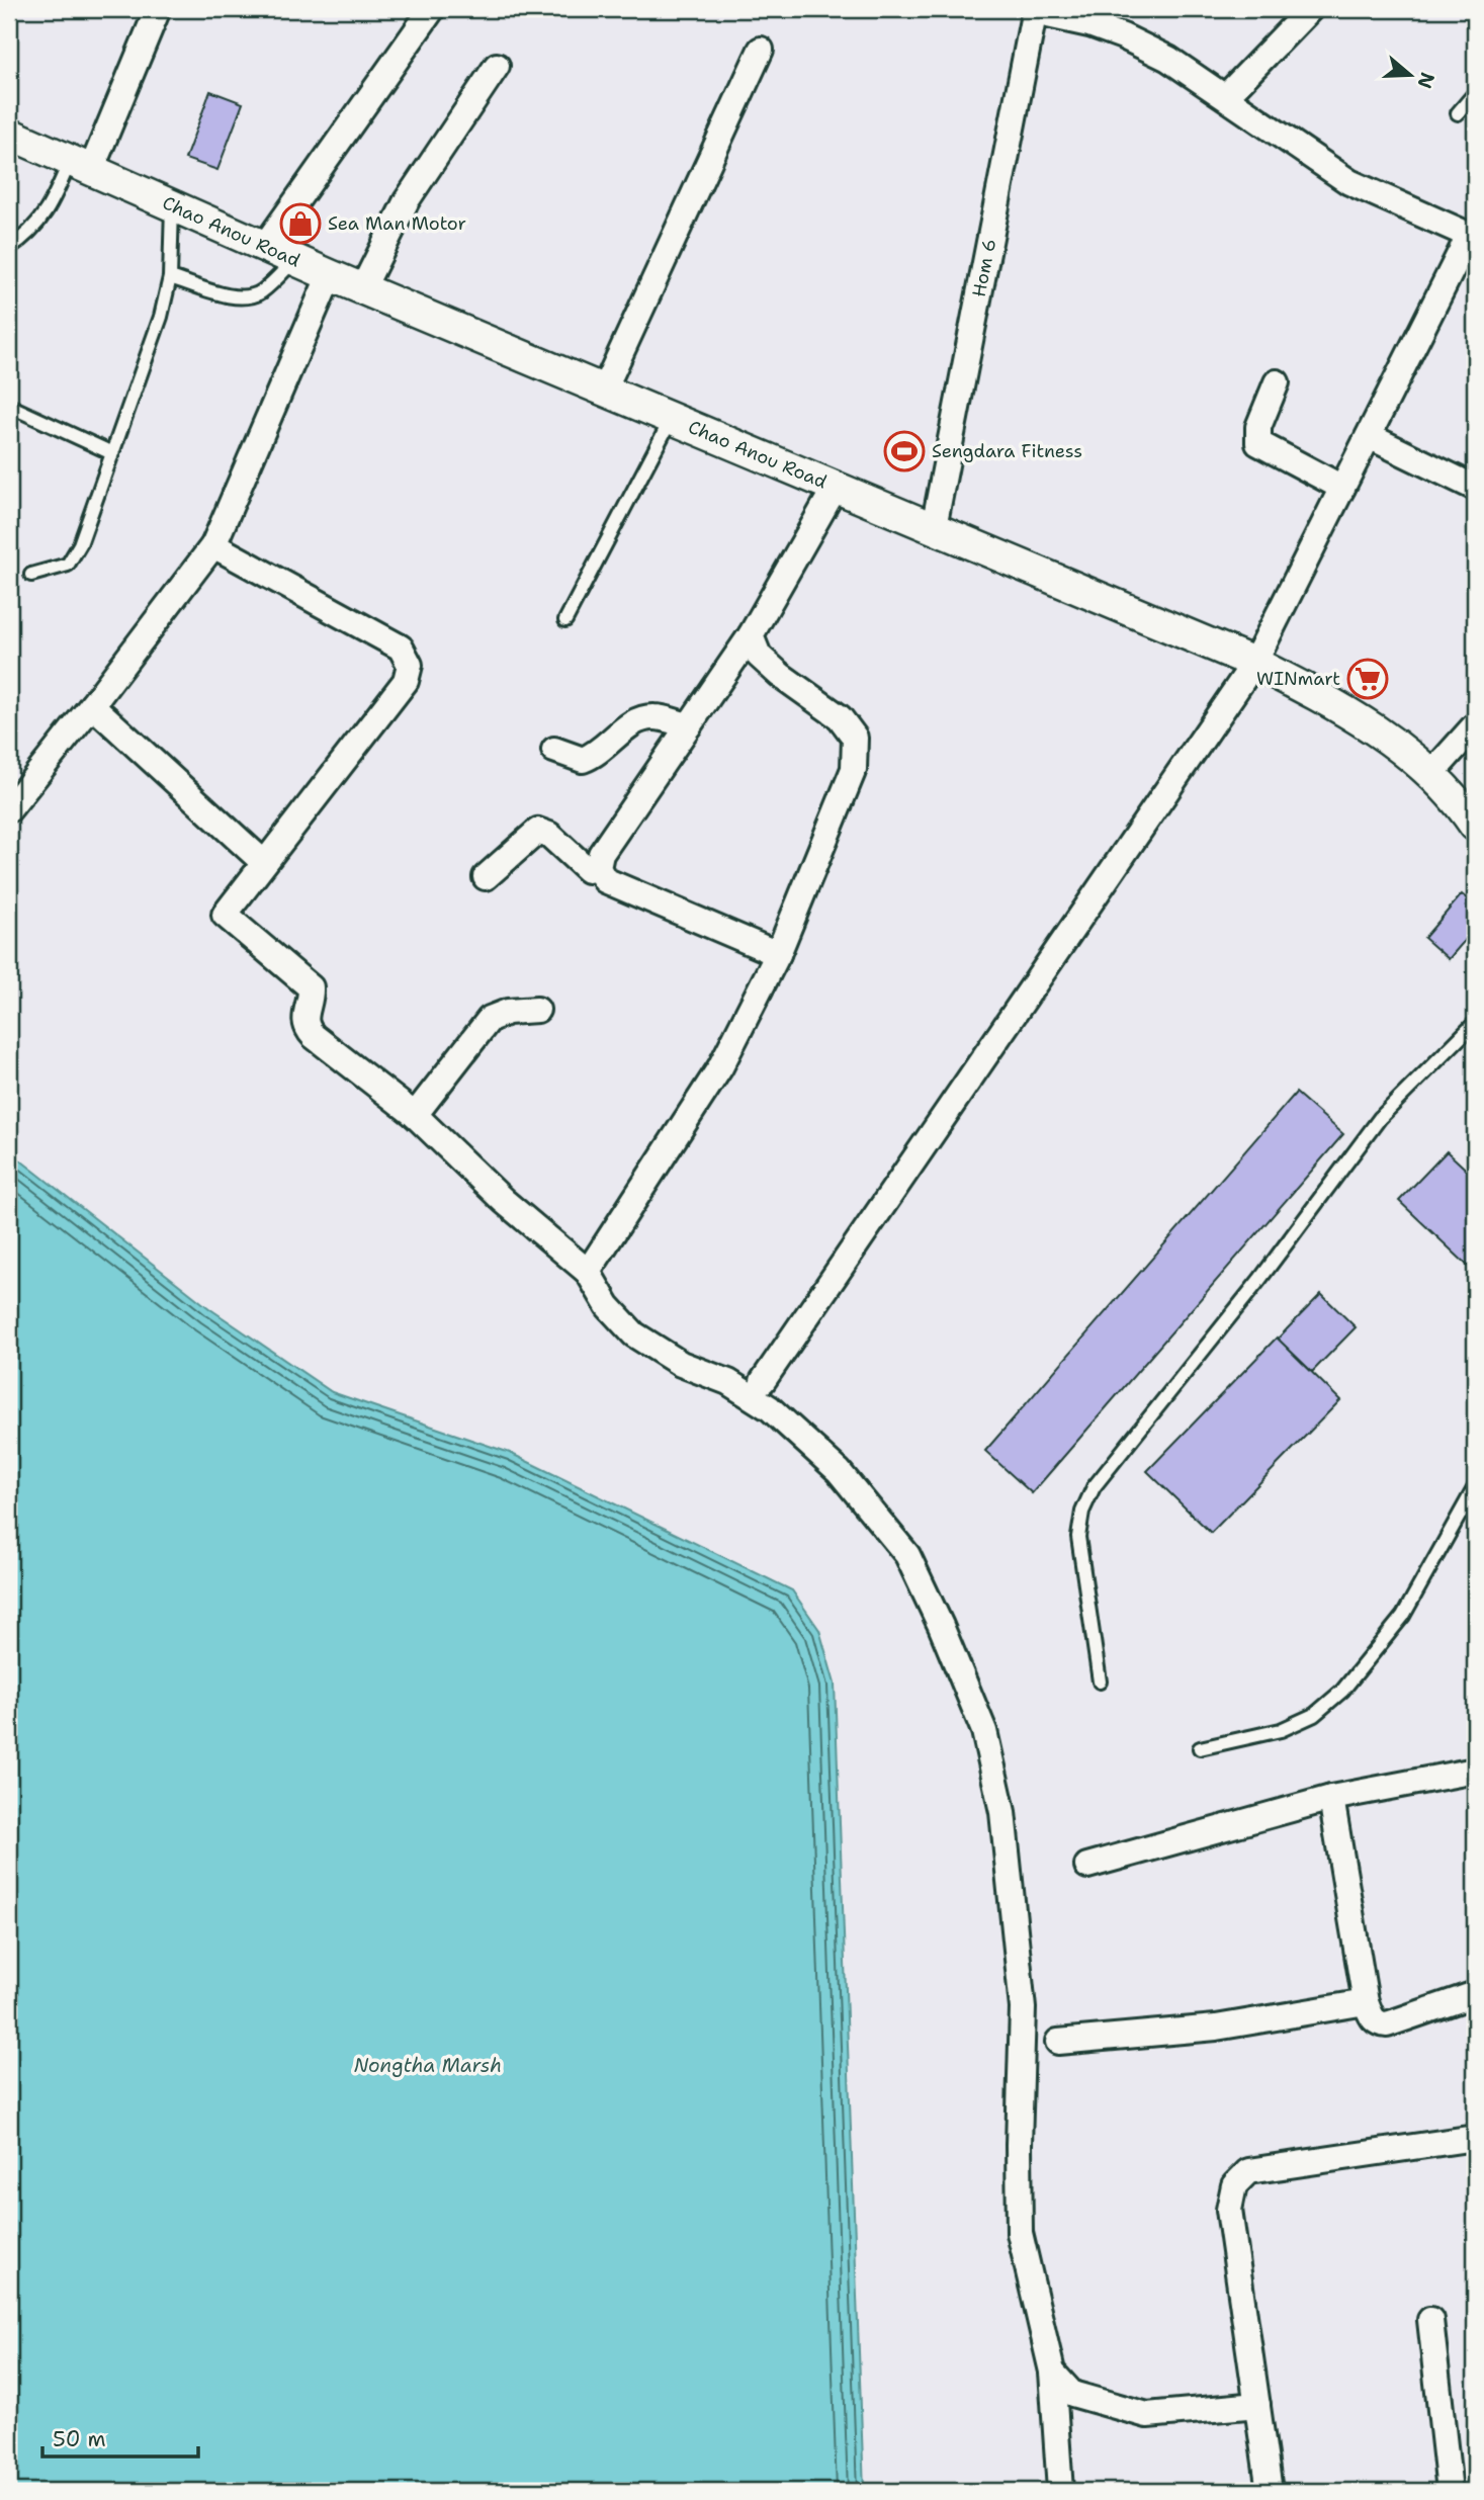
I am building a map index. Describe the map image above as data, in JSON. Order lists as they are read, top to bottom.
{
  "streets": {
    "street": ["Chao Anou Road", "Hom 6"]
  },
  "crossings": [
    ["Chao Anou Road", "Hom 6"]
  ],
  "water": ["Nongtha Marsh"],
  "places": {
    "shop": ["Sea Man Motor"],
    "sports": ["Sengdara Fitness"],
    "supermarket": ["WINmart"]
  },
  "scale_bar": "50 m",
  "north": "right"
}
